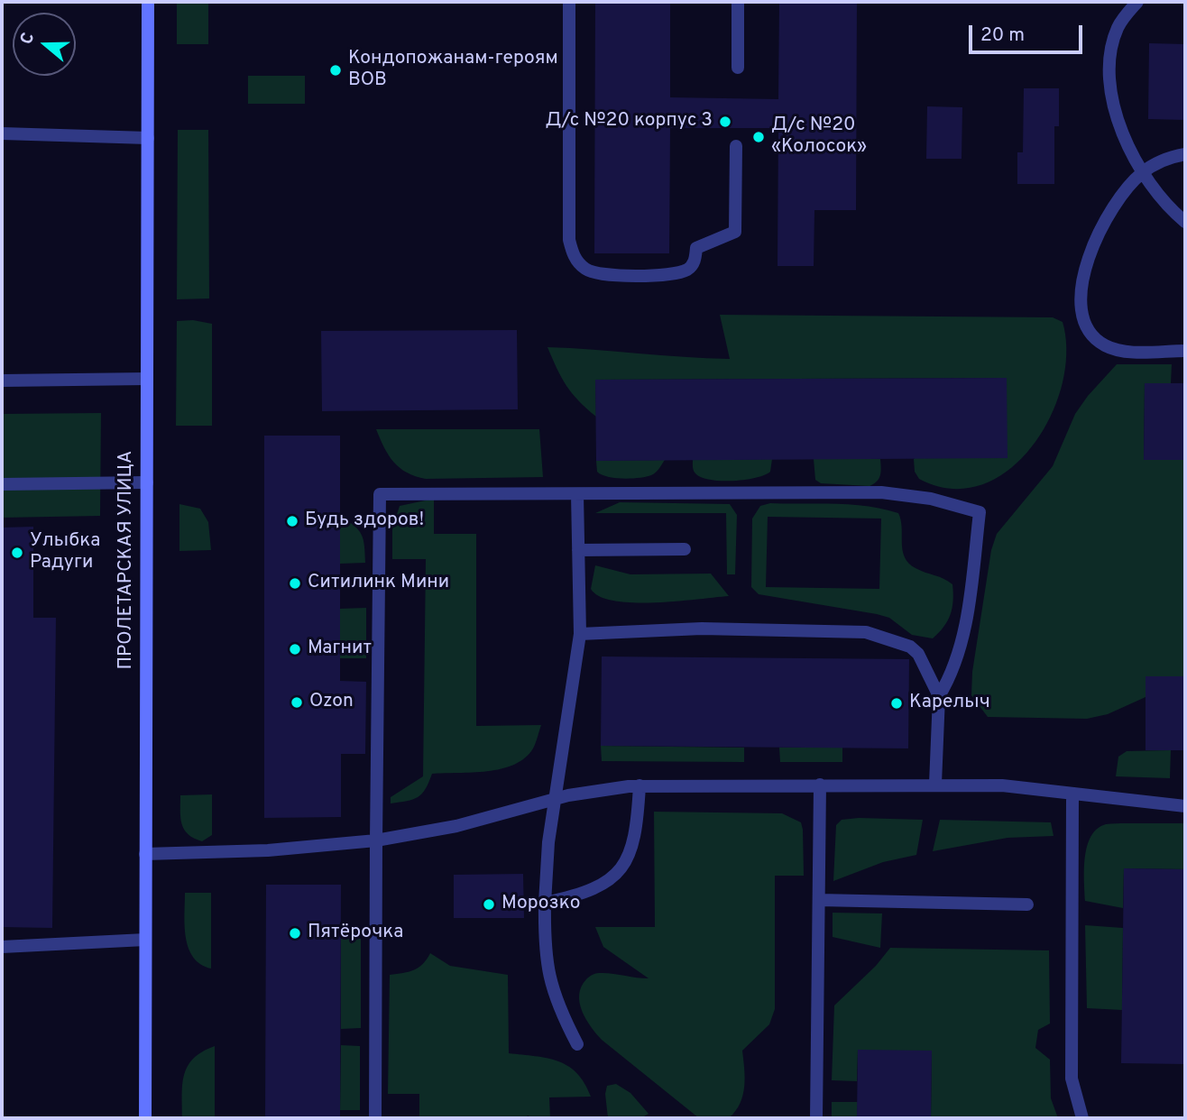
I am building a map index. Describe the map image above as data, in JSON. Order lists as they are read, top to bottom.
{
  "streets": {
    "street": ["ПРОЛЕТАРСКАЯ УЛИЦА"]
  },
  "places": [
    "Кондопожанам-героям ВОВ",
    "Д/с №20 корпус 3",
    "Д/с №20 «Колосок»",
    "Будь здоров!",
    "Улыбка Радуги",
    "Ситилинк Мини",
    "Магнит",
    "Ozon",
    "Карелыч",
    "Морозко",
    "Пятёрочка"
  ],
  "scale_bar": "20 m",
  "north": "left"
}
